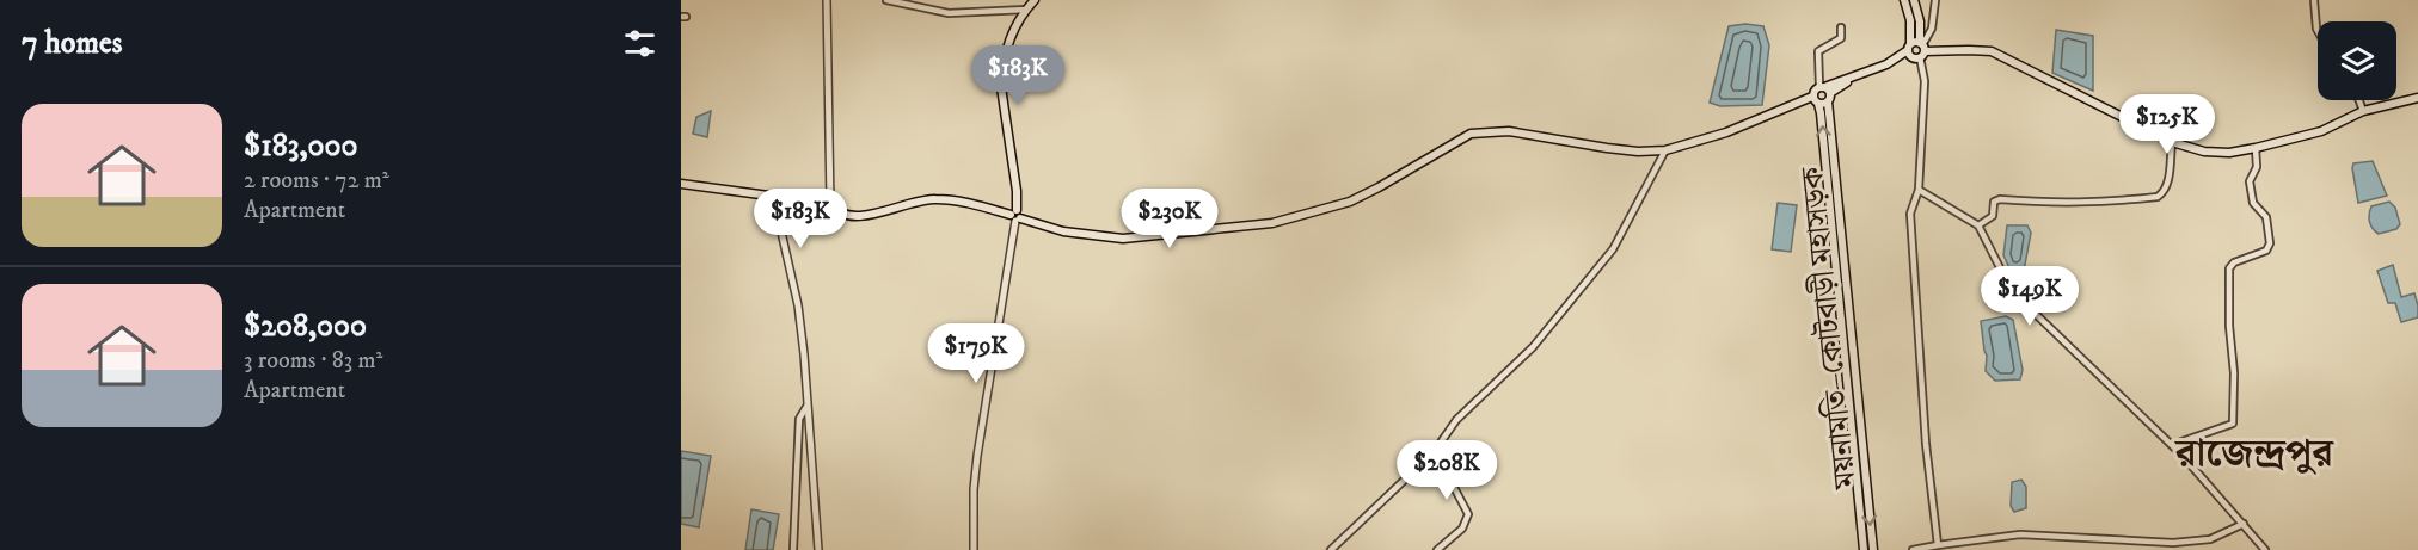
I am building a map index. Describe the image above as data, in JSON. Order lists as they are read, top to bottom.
{
  "streets": {
    "main road": ["ময়নামতি–কোটবাড়ী মহাসড়ক"]
  },
  "districts": ["রাজেন্দ্রপুর"],
  "page": {
    "heading": "7 homes",
    "price": [
      "$183K",
      "$125K",
      "$183K",
      "$230K",
      "$149K",
      "$179K",
      "$208K"
    ],
    "list": [
      {
        "name": "$183,000",
        "note": "2 rooms · 72 m² · Apartment"
      },
      {
        "name": "$208,000",
        "note": "3 rooms · 83 m² · Apartment"
      }
    ]
  }
}
